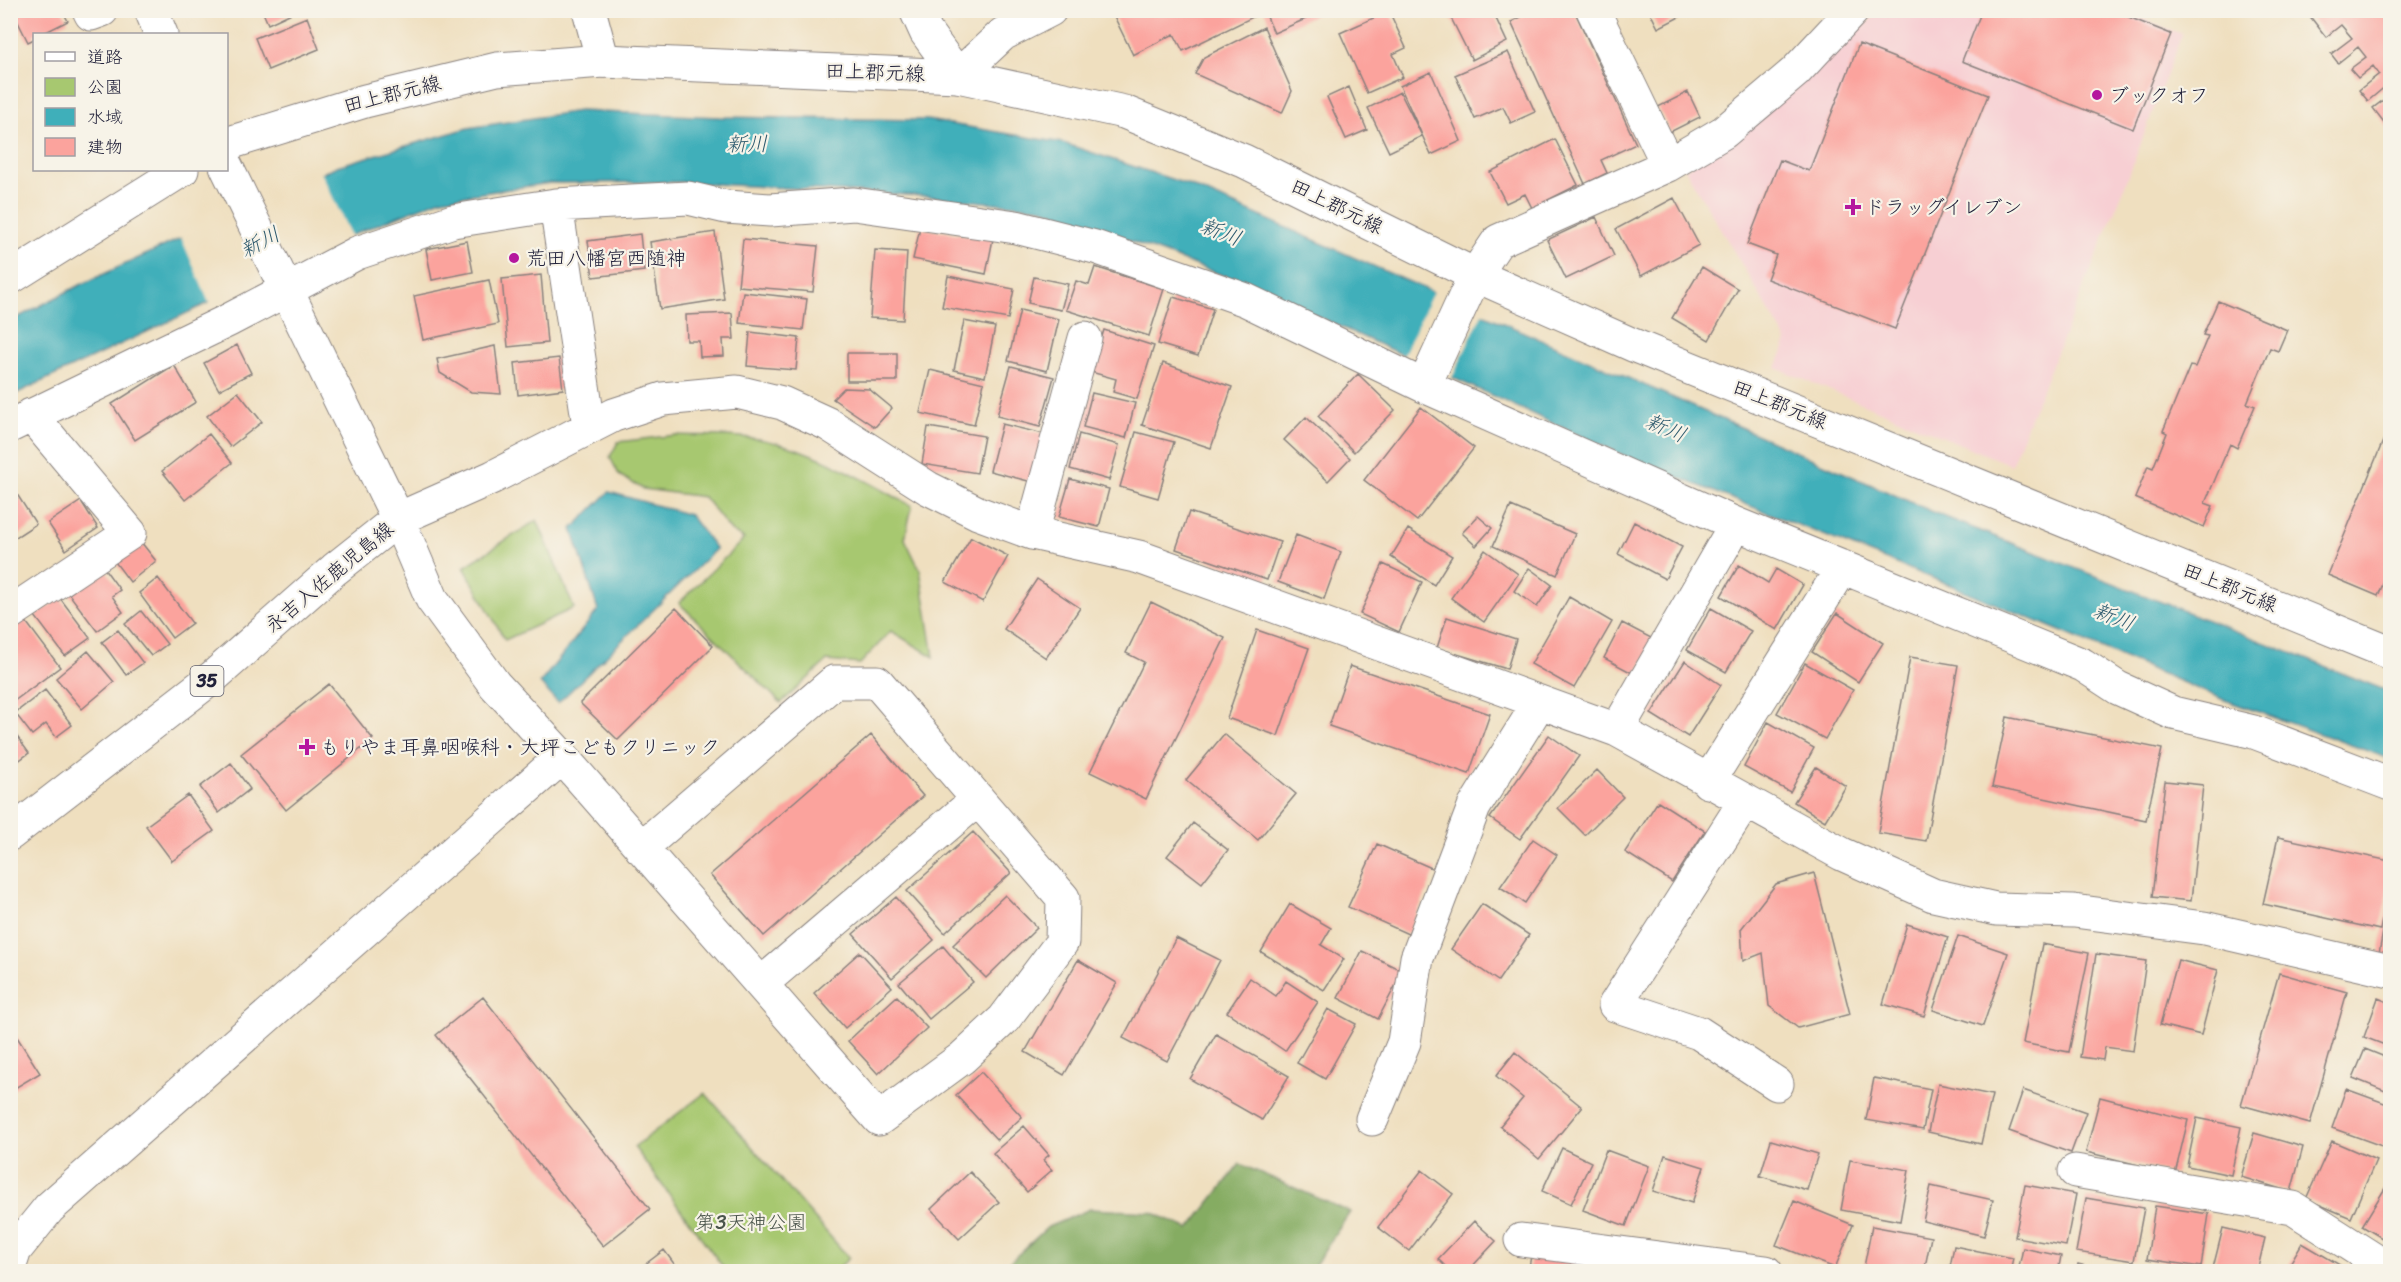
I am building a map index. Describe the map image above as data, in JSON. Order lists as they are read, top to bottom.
{
  "streets": {
    "street": ["田上郡元線", "永吉入佐鹿児島線", "35"]
  },
  "water": ["新川"],
  "parks": ["第3天神公園"],
  "places": {
    "other": ["ブックオフ", "荒田八幡宮西随神"],
    "health": ["ドラッグイレブン", "もりやま耳鼻咽喉科・大坪こどもクリニック"]
  },
  "legend": [
    "道路",
    "公園",
    "水域",
    "建物"
  ]
}
